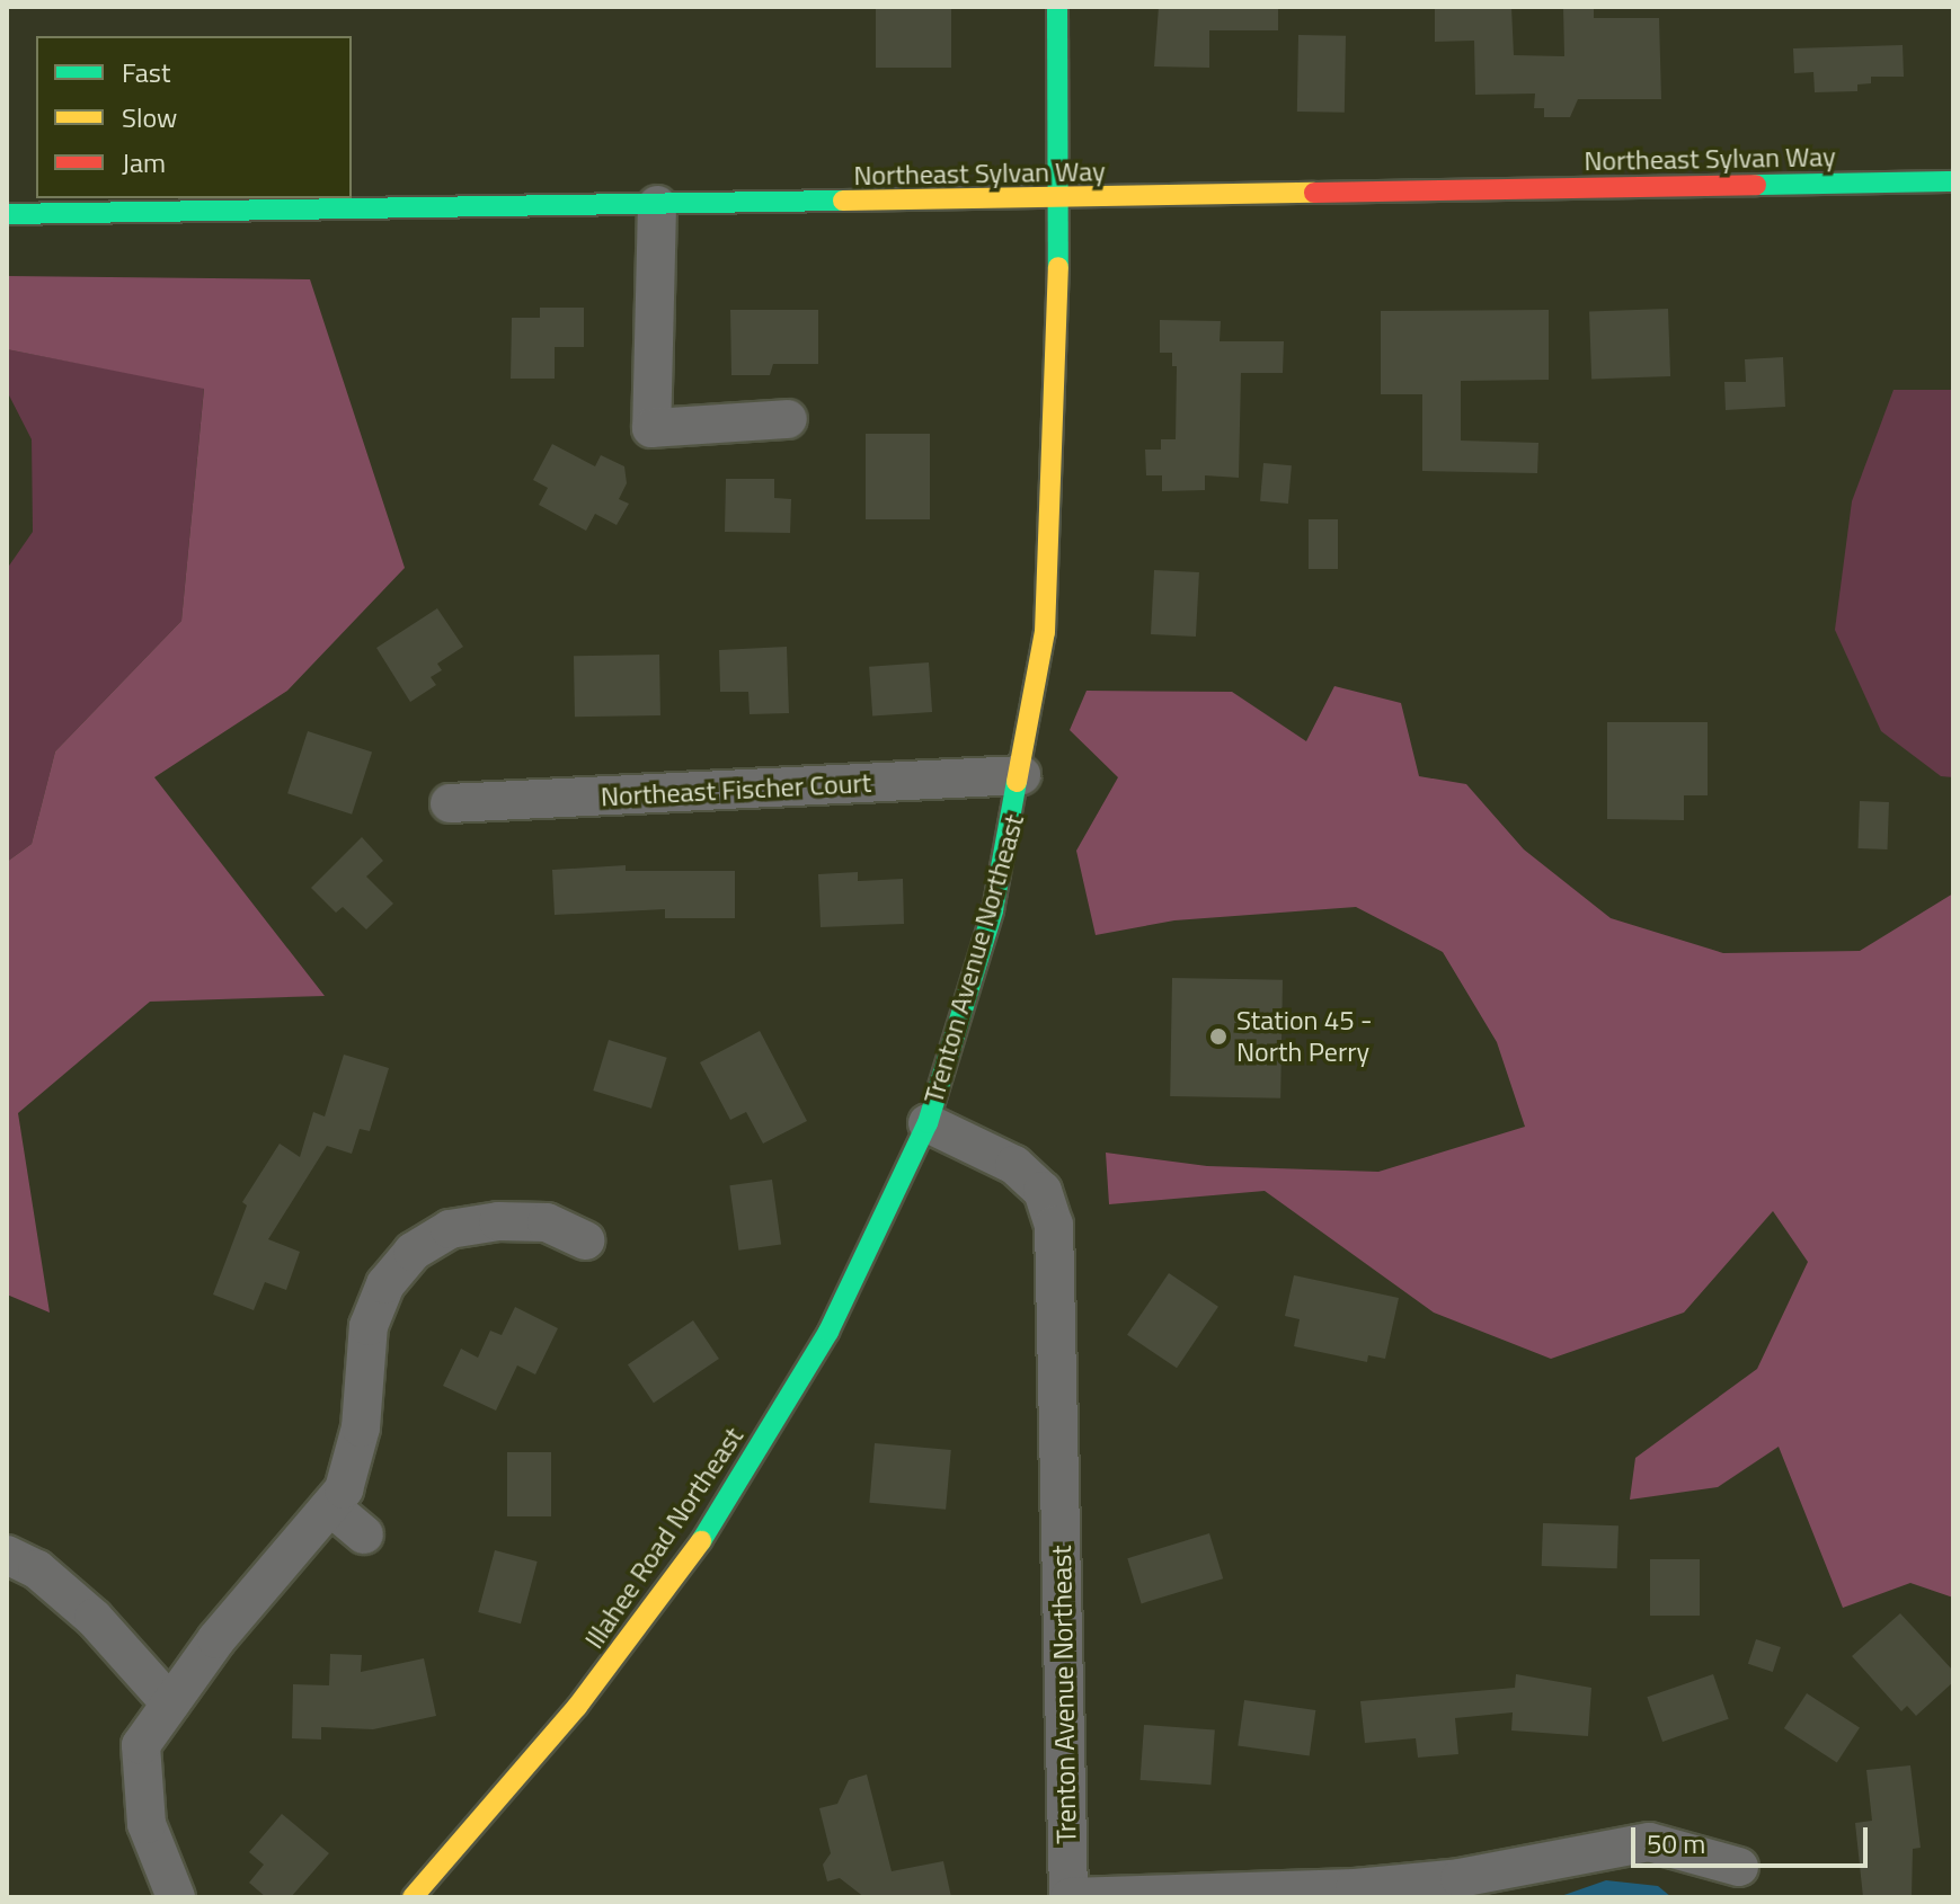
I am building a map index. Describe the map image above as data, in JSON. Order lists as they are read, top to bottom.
{
  "streets": {
    "main road": ["Northeast Sylvan Way", "Trenton Avenue Northeast", "Illahee Road Northeast"],
    "street": ["Northeast Fischer Court"]
  },
  "crossings": [
    ["Northeast Sylvan Way", "Trenton Avenue Northeast"],
    ["Northeast Fischer Court", "Trenton Avenue Northeast"],
    ["Trenton Avenue Northeast", "Illahee Road Northeast"]
  ],
  "places": ["Station 45 - North Perry"],
  "legend": ["Fast", "Slow", "Jam"],
  "scale_bar": "50 m"
}
